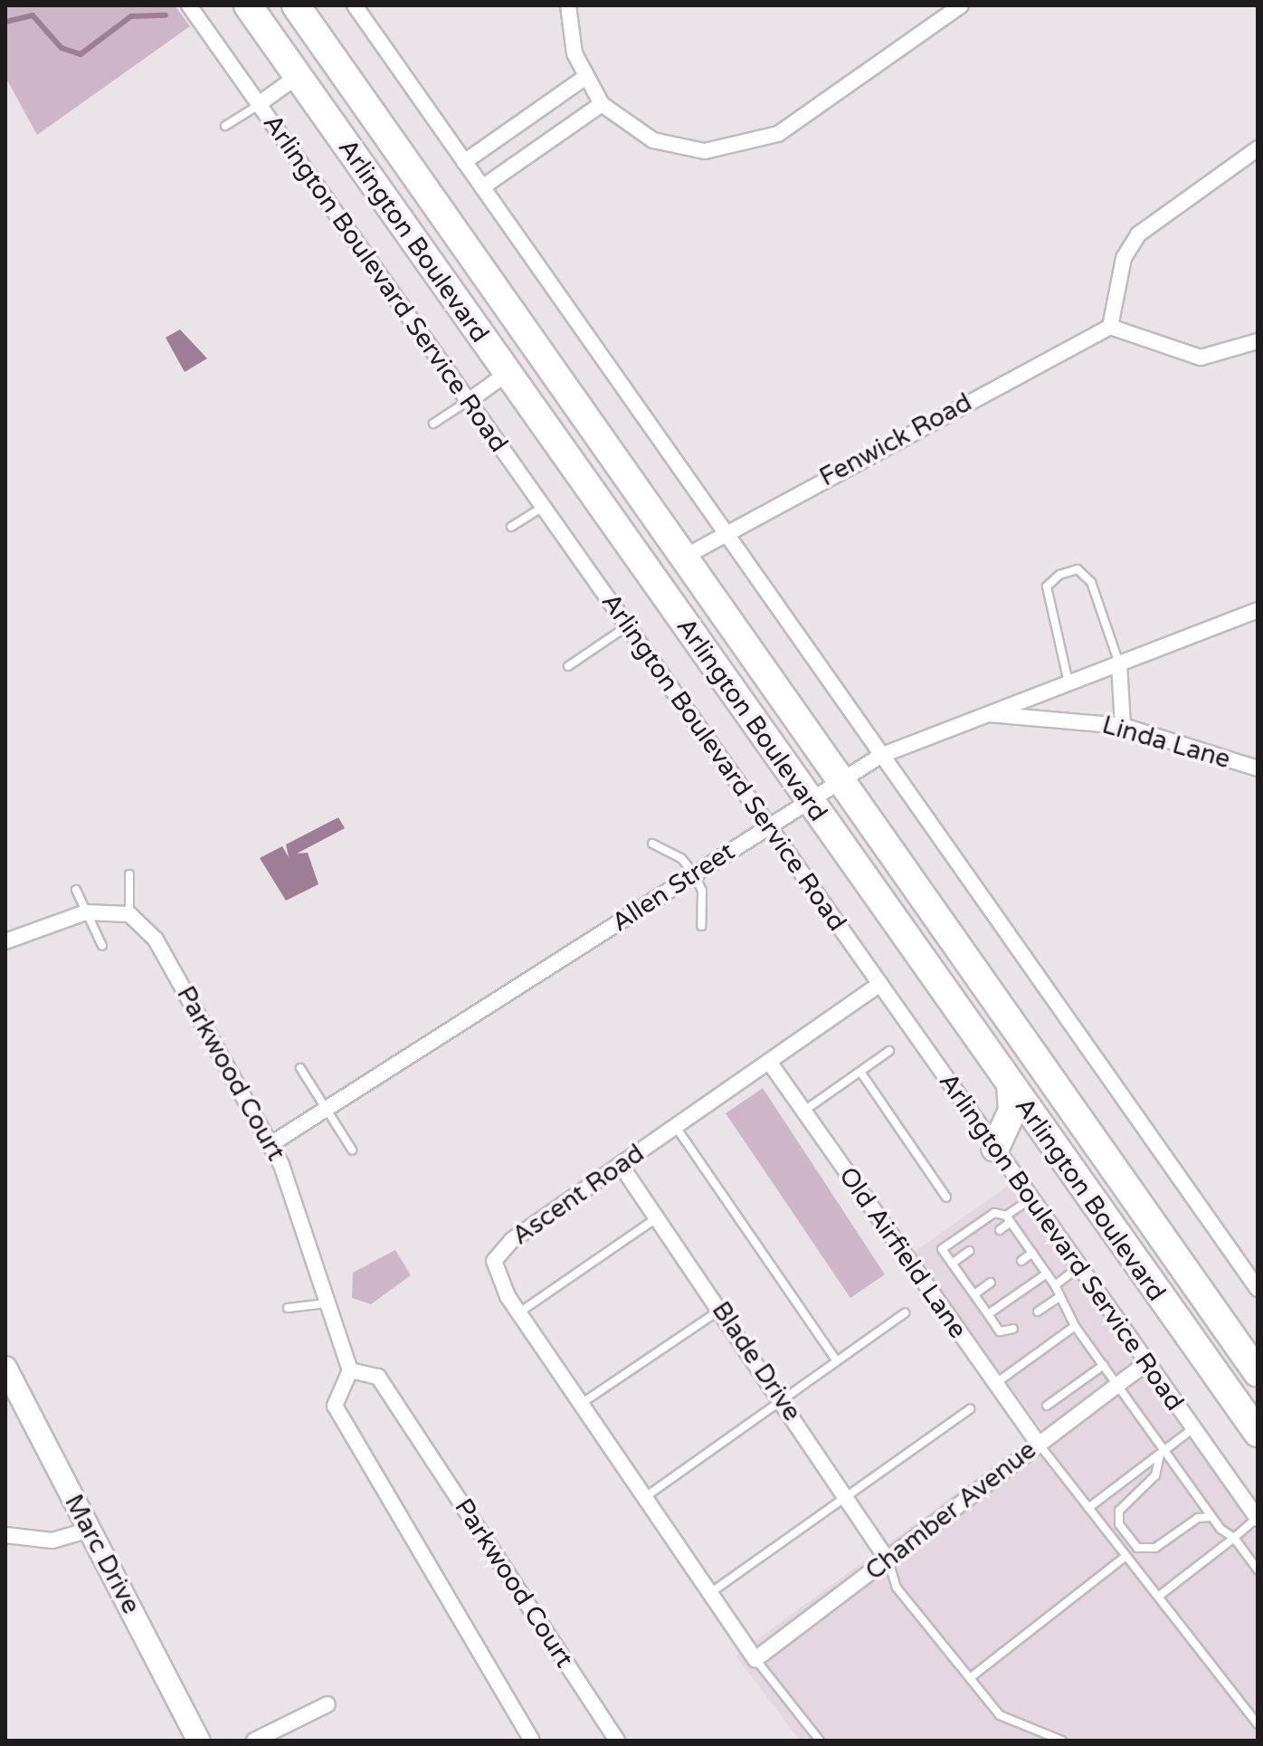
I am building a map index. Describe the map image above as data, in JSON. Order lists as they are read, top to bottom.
{
  "streets": {
    "highway": ["Arlington Boulevard"],
    "street": [
      "Arlington Boulevard Service Road",
      "Fenwick Road",
      "Linda Lane",
      "Allen Street",
      "Parkwood Court",
      "Ascent Road",
      "Old Airfield Lane",
      "Blade Drive",
      "Chamber Avenue",
      "Marc Drive"
    ]
  },
  "crossings": [
    ["Arlington Boulevard", "Fenwick Road"],
    ["Arlington Boulevard", "Allen Street"],
    ["Arlington Boulevard Service Road", "Allen Street"],
    ["Arlington Boulevard Service Road", "Ascent Road"],
    ["Arlington Boulevard Service Road", "Chamber Avenue"],
    ["Linda Lane", "Allen Street"],
    ["Allen Street", "Parkwood Court"],
    ["Ascent Road", "Old Airfield Lane"],
    ["Ascent Road", "Blade Drive"],
    ["Ascent Road", "Chamber Avenue"],
    ["Old Airfield Lane", "Chamber Avenue"],
    ["Blade Drive", "Chamber Avenue"]
  ]
}
